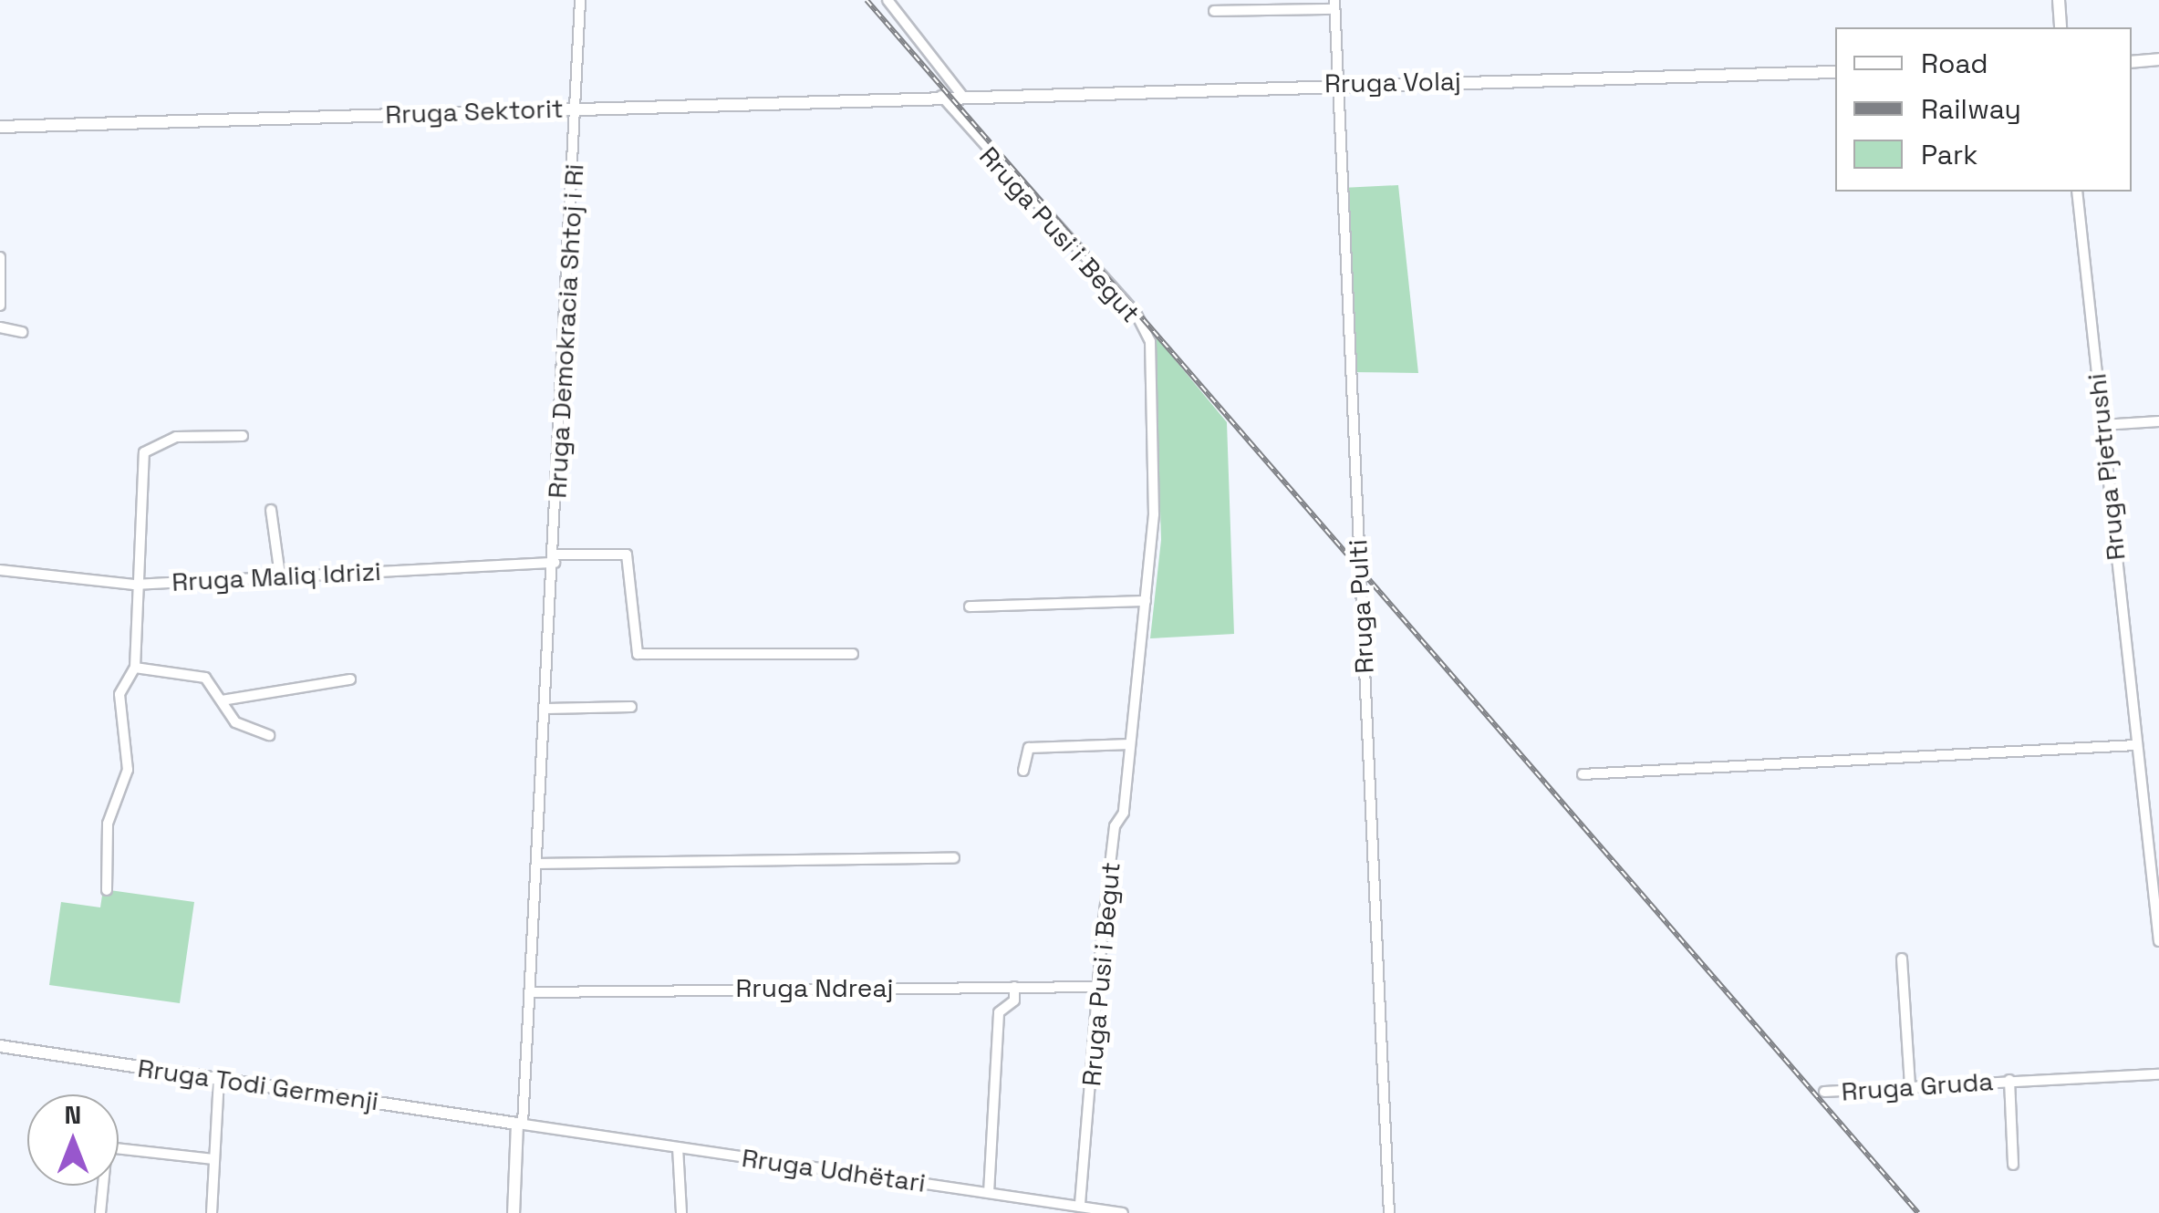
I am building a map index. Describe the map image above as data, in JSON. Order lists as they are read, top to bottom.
{
  "streets": {
    "street": [
      "Rruga Volaj",
      "Rruga Sektorit",
      "Rruga Pusi i Begut",
      "Rruga Demokracia Shtoj i Ri",
      "Rruga Pjetrushi",
      "Rruga Maliq Idrizi",
      "Rruga Pulti",
      "Rruga Ndreaj",
      "Rruga Todi Germenji",
      "Rruga Gruda",
      "Rruga Udhëtari"
    ]
  },
  "crossings": [
    ["Rruga Volaj", "Rruga Sektorit"],
    ["Rruga Volaj", "Rruga Pusi i Begut"],
    ["Rruga Volaj", "Rruga Pulti"],
    ["Rruga Sektorit", "Rruga Pusi i Begut"],
    ["Rruga Sektorit", "Rruga Demokracia Shtoj i Ri"],
    ["Rruga Pusi i Begut", "Rruga Ndreaj"],
    ["Rruga Pusi i Begut", "Rruga Udhëtari"],
    ["Rruga Demokracia Shtoj i Ri", "Rruga Maliq Idrizi"],
    ["Rruga Demokracia Shtoj i Ri", "Rruga Ndreaj"],
    ["Rruga Demokracia Shtoj i Ri", "Rruga Todi Germenji"],
    ["Rruga Demokracia Shtoj i Ri", "Rruga Udhëtari"],
    ["Rruga Todi Germenji", "Rruga Udhëtari"]
  ],
  "legend": ["Road", "Railway", "Park"],
  "north": "top"
}
